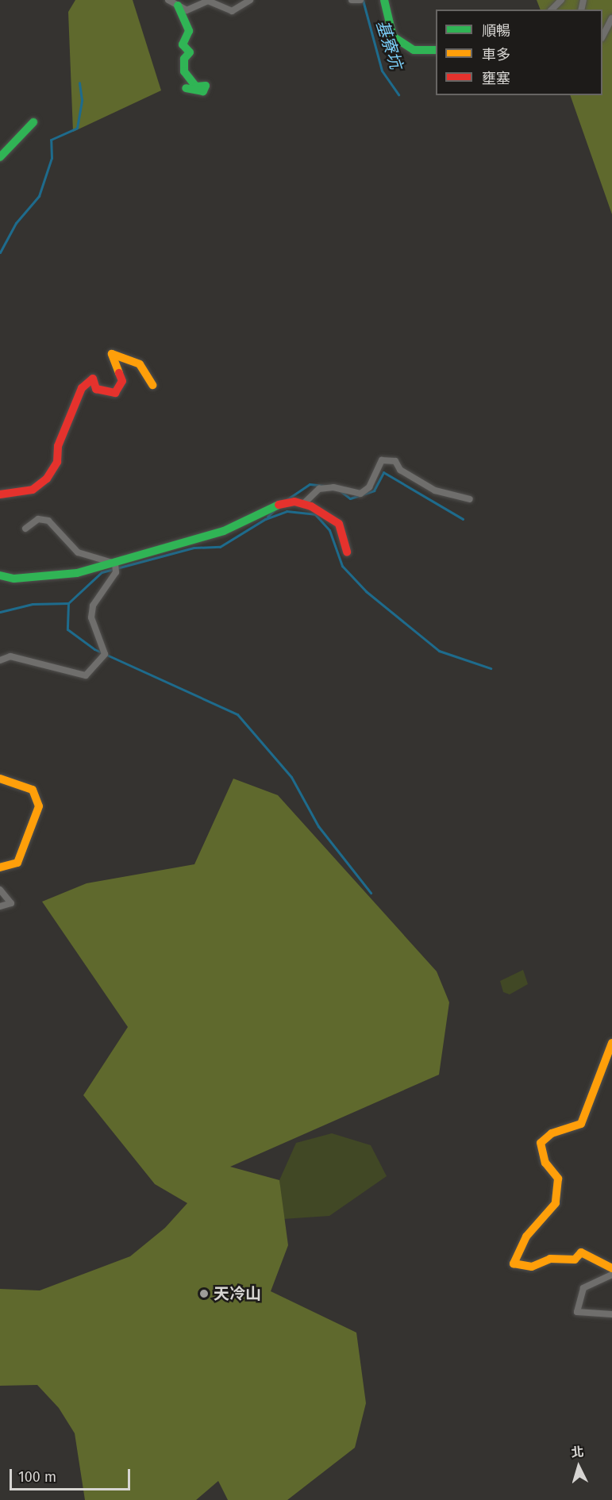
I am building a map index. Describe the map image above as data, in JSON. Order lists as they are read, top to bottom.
{
  "water": ["基寮坑"],
  "places": ["天冷山"],
  "legend": ["順暢", "車多", "壅塞"],
  "scale_bar": "100 m",
  "north": "top"
}
